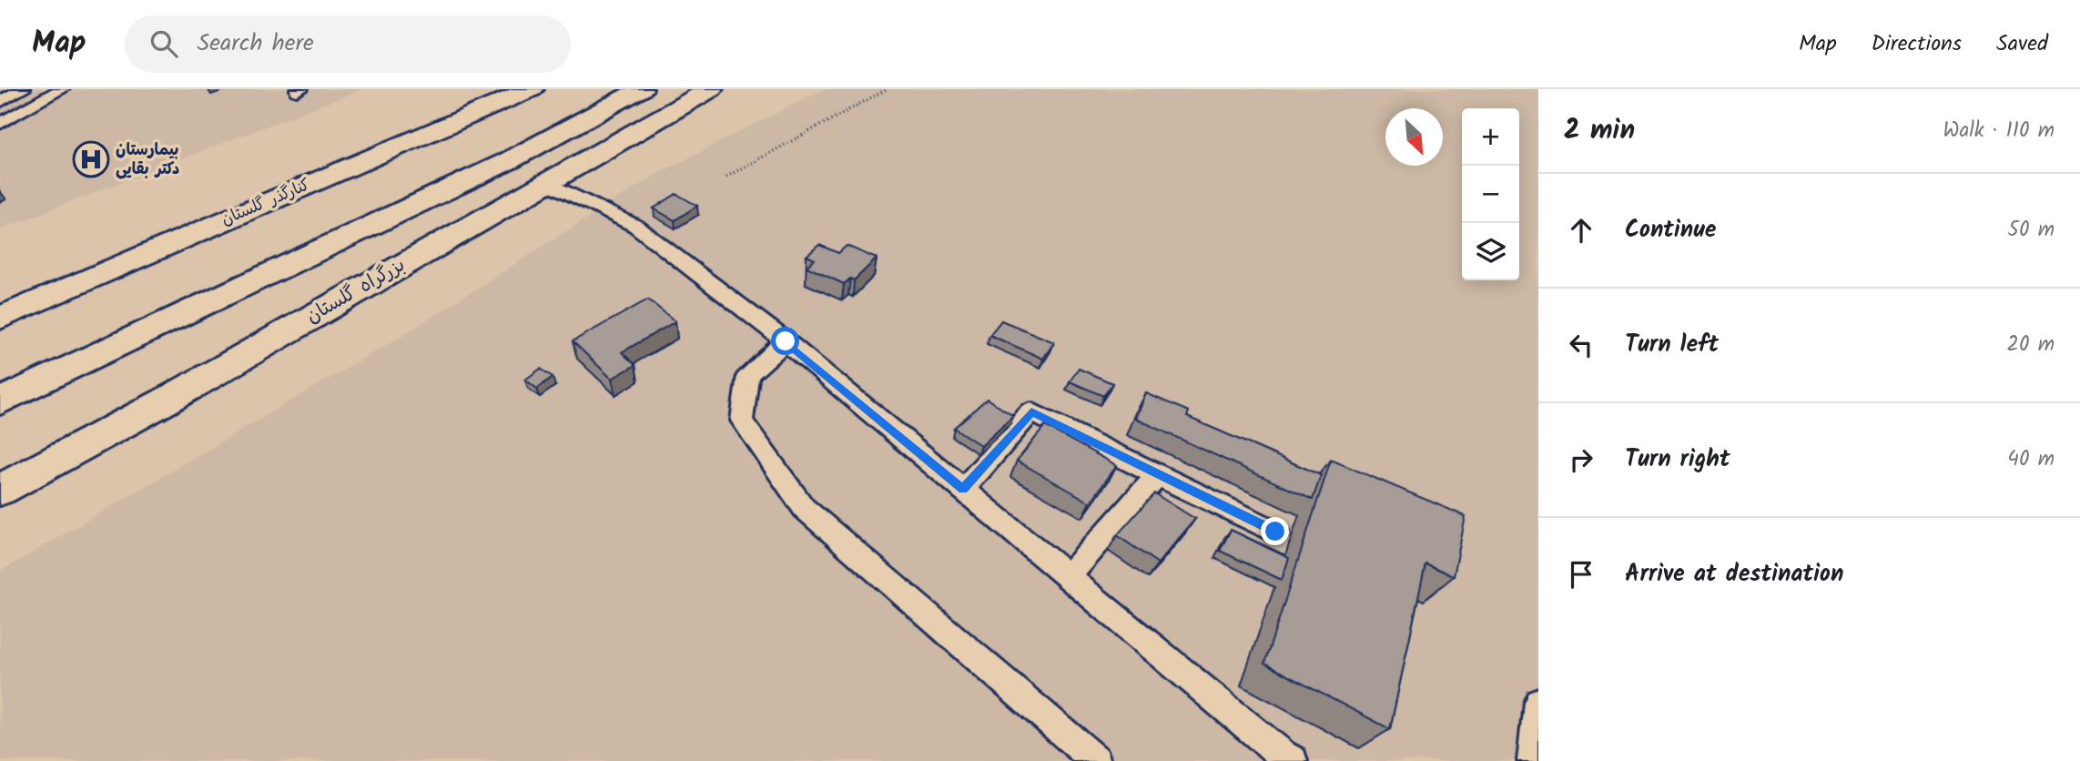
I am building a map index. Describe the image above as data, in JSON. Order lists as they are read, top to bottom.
{
  "streets": {
    "main road": ["کنارگذر گلستان", "بزرگراه گلستان"]
  },
  "places": {
    "hospital": ["بیمارستان دکتر بقایی"]
  },
  "north": "bottom right",
  "page": {
    "header": "Map",
    "search": "Search here",
    "nav": ["Map", "Directions", "Saved"],
    "heading": ["2 min", "Walk · 110 m"],
    "map_buttons": ["+", "−"],
    "list": [
      ["Continue", "50 m"],
      ["Turn left", "20 m"],
      ["Turn right", "40 m"],
      "Arrive at destination"
    ]
  }
}
